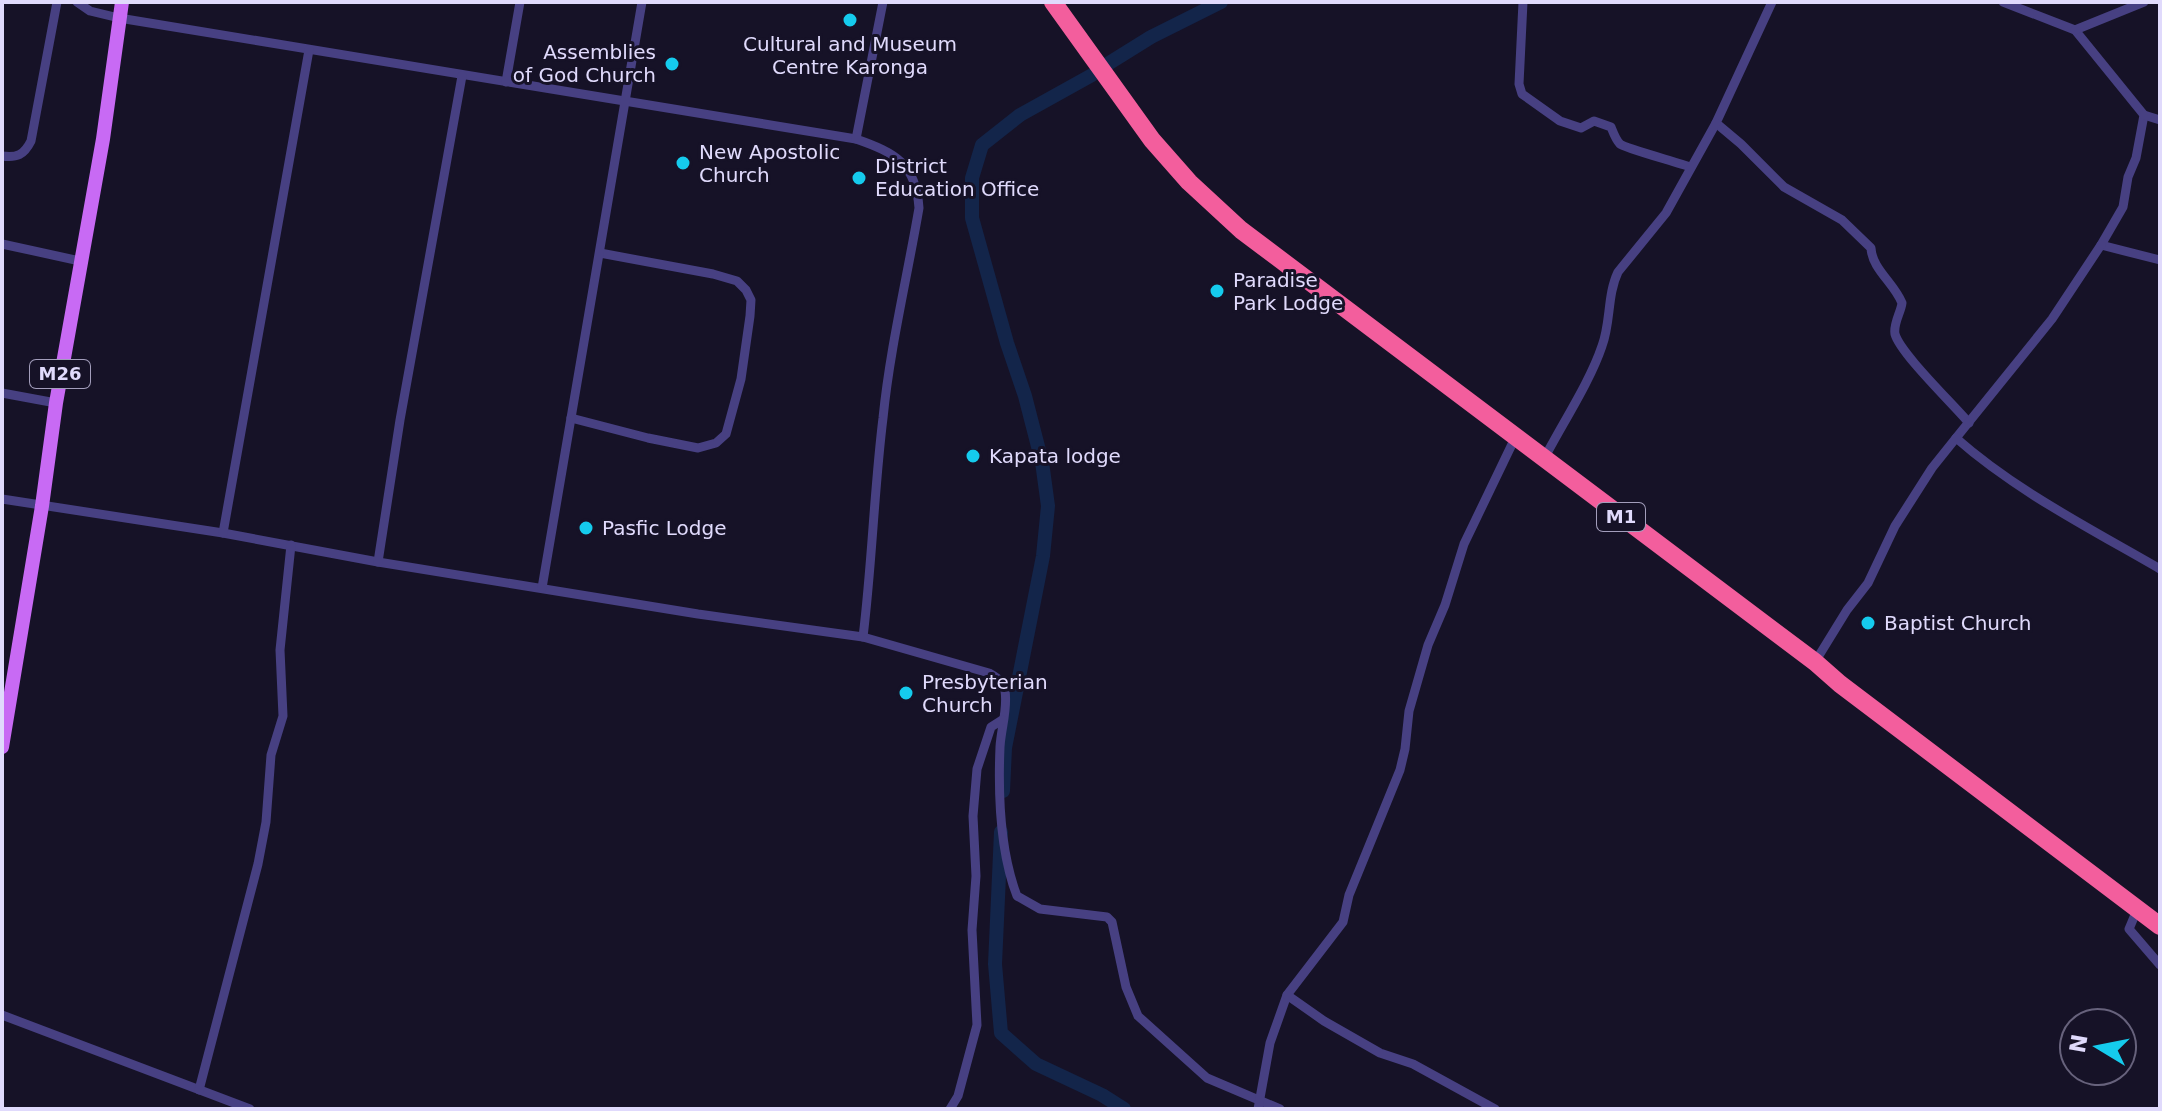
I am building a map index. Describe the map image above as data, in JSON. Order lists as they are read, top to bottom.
{
  "streets": {
    "highway": ["M1"],
    "main road": ["M26"]
  },
  "places": [
    "Cultural and Museum Centre Karonga",
    "Assemblies of God Church",
    "New Apostolic Church",
    "District Education Office",
    "Paradise Park Lodge",
    "Kapata lodge",
    "Pasfic Lodge",
    "Baptist Church",
    "Presbyterian Church"
  ],
  "north": "left"
}
